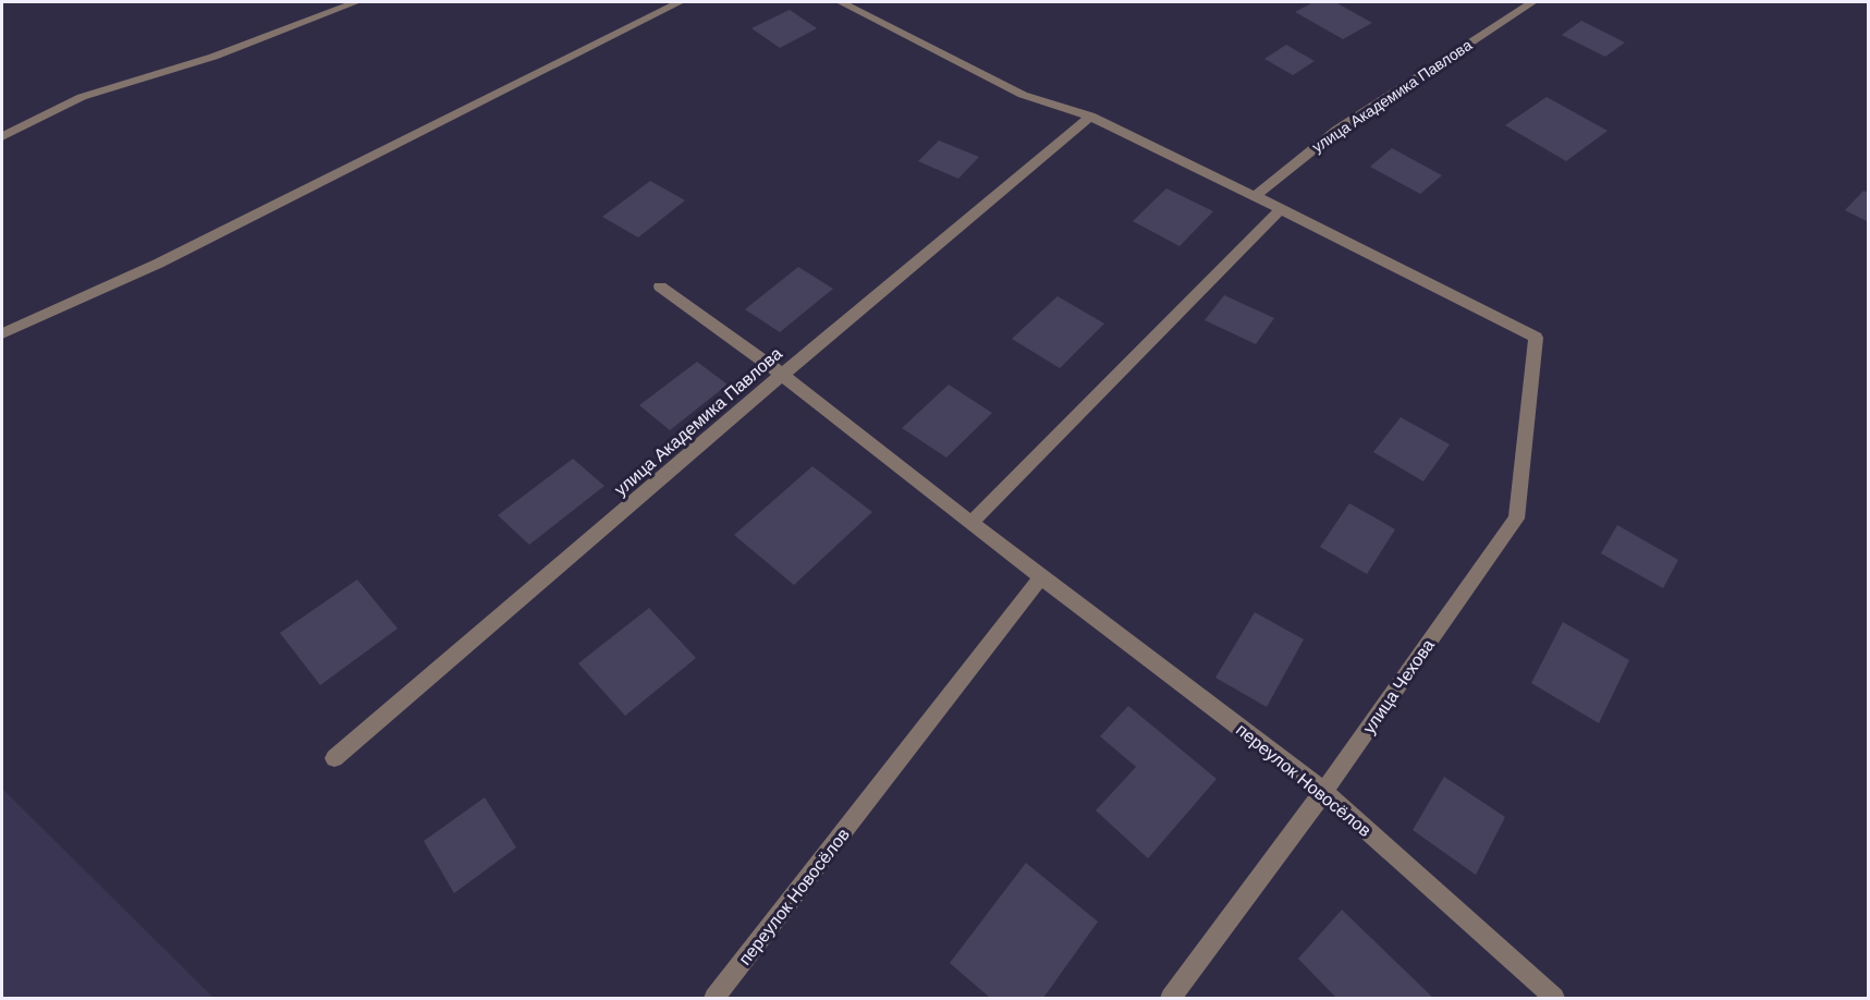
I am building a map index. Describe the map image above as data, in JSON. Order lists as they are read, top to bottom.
{
  "streets": {
    "street": ["улица Академика Павлова", "улица Чехова", "переулок Новосёлов"]
  },
  "crossings": [
    ["улица Академика Павлова", "переулок Новосёлов"],
    ["улица Чехова", "переулок Новосёлов"]
  ]
}
